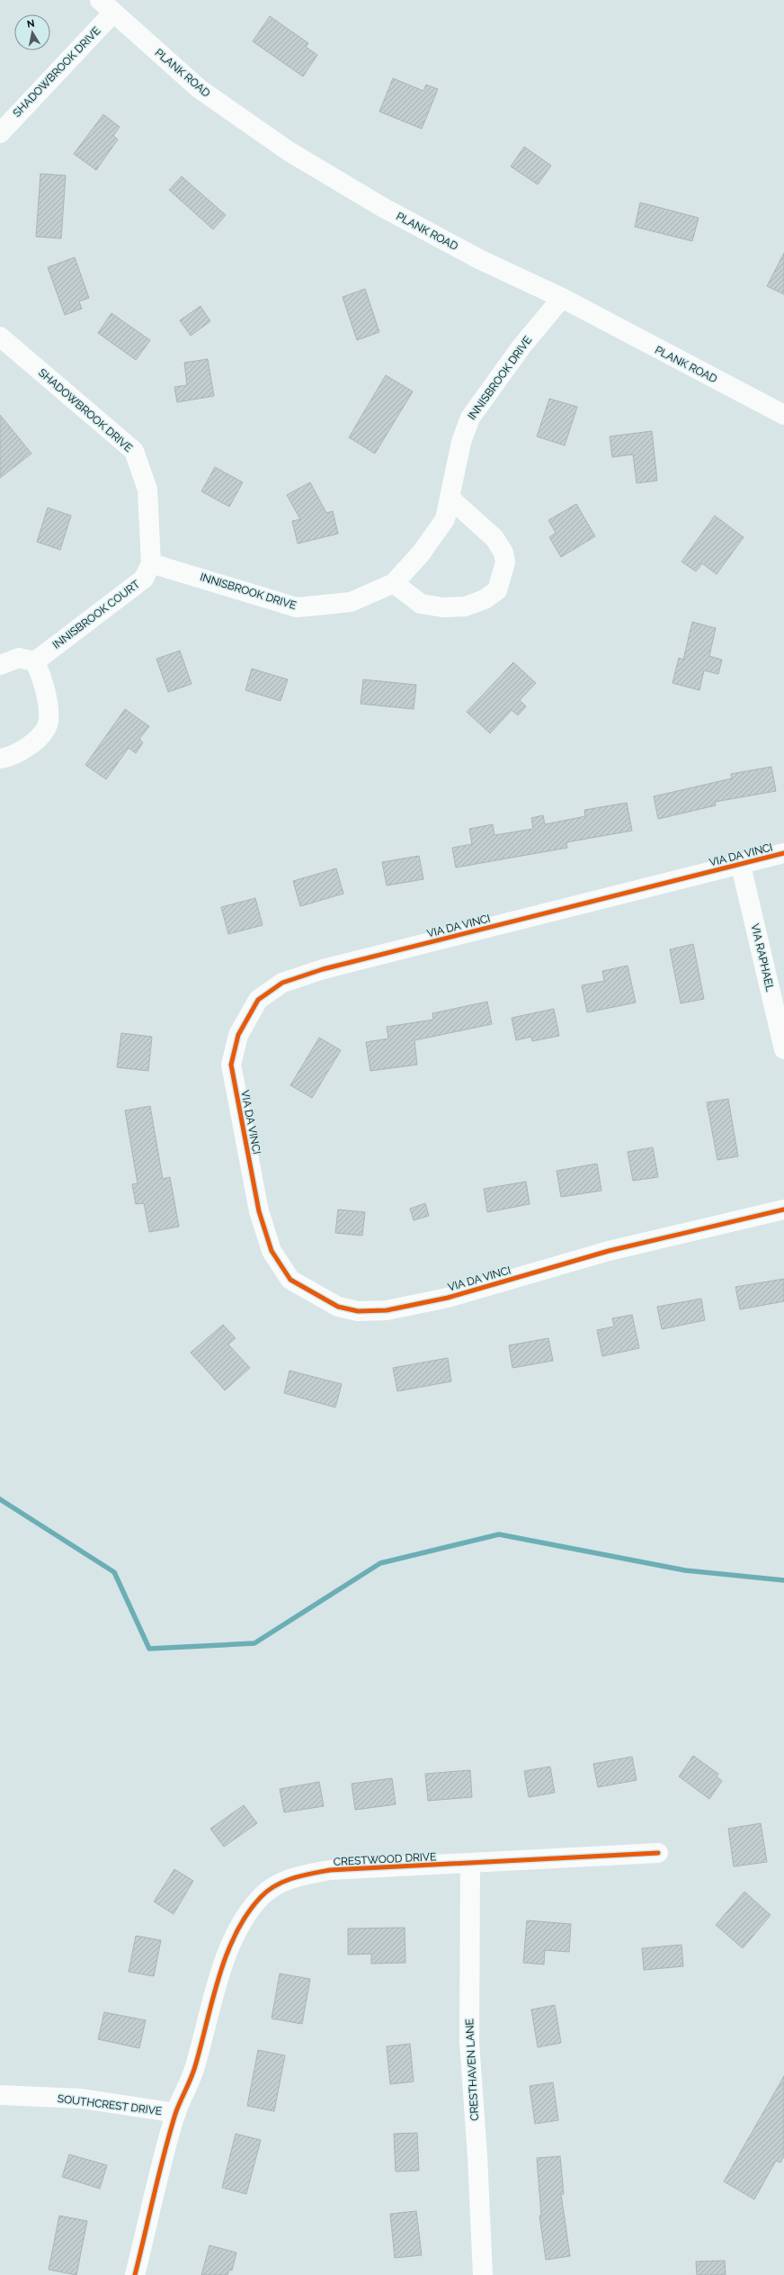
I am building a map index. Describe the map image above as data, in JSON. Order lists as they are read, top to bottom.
{
  "streets": {
    "street": [
      "SHADOWBROOK DRIVE",
      "PLANK ROAD",
      "INNISBROOK DRIVE",
      "INNISBROOK COURT",
      "VIA DA VINCI",
      "VIA RAPHAEL",
      "CRESTWOOD DRIVE",
      "CRESTHAVEN LANE",
      "SOUTHCREST DRIVE"
    ]
  },
  "crossings": [
    ["SHADOWBROOK DRIVE", "PLANK ROAD"],
    ["SHADOWBROOK DRIVE", "INNISBROOK DRIVE"],
    ["SHADOWBROOK DRIVE", "INNISBROOK COURT"],
    ["PLANK ROAD", "INNISBROOK DRIVE"],
    ["INNISBROOK DRIVE", "INNISBROOK COURT"],
    ["VIA DA VINCI", "VIA RAPHAEL"],
    ["CRESTWOOD DRIVE", "CRESTHAVEN LANE"],
    ["CRESTWOOD DRIVE", "SOUTHCREST DRIVE"]
  ],
  "north": "top"
}
